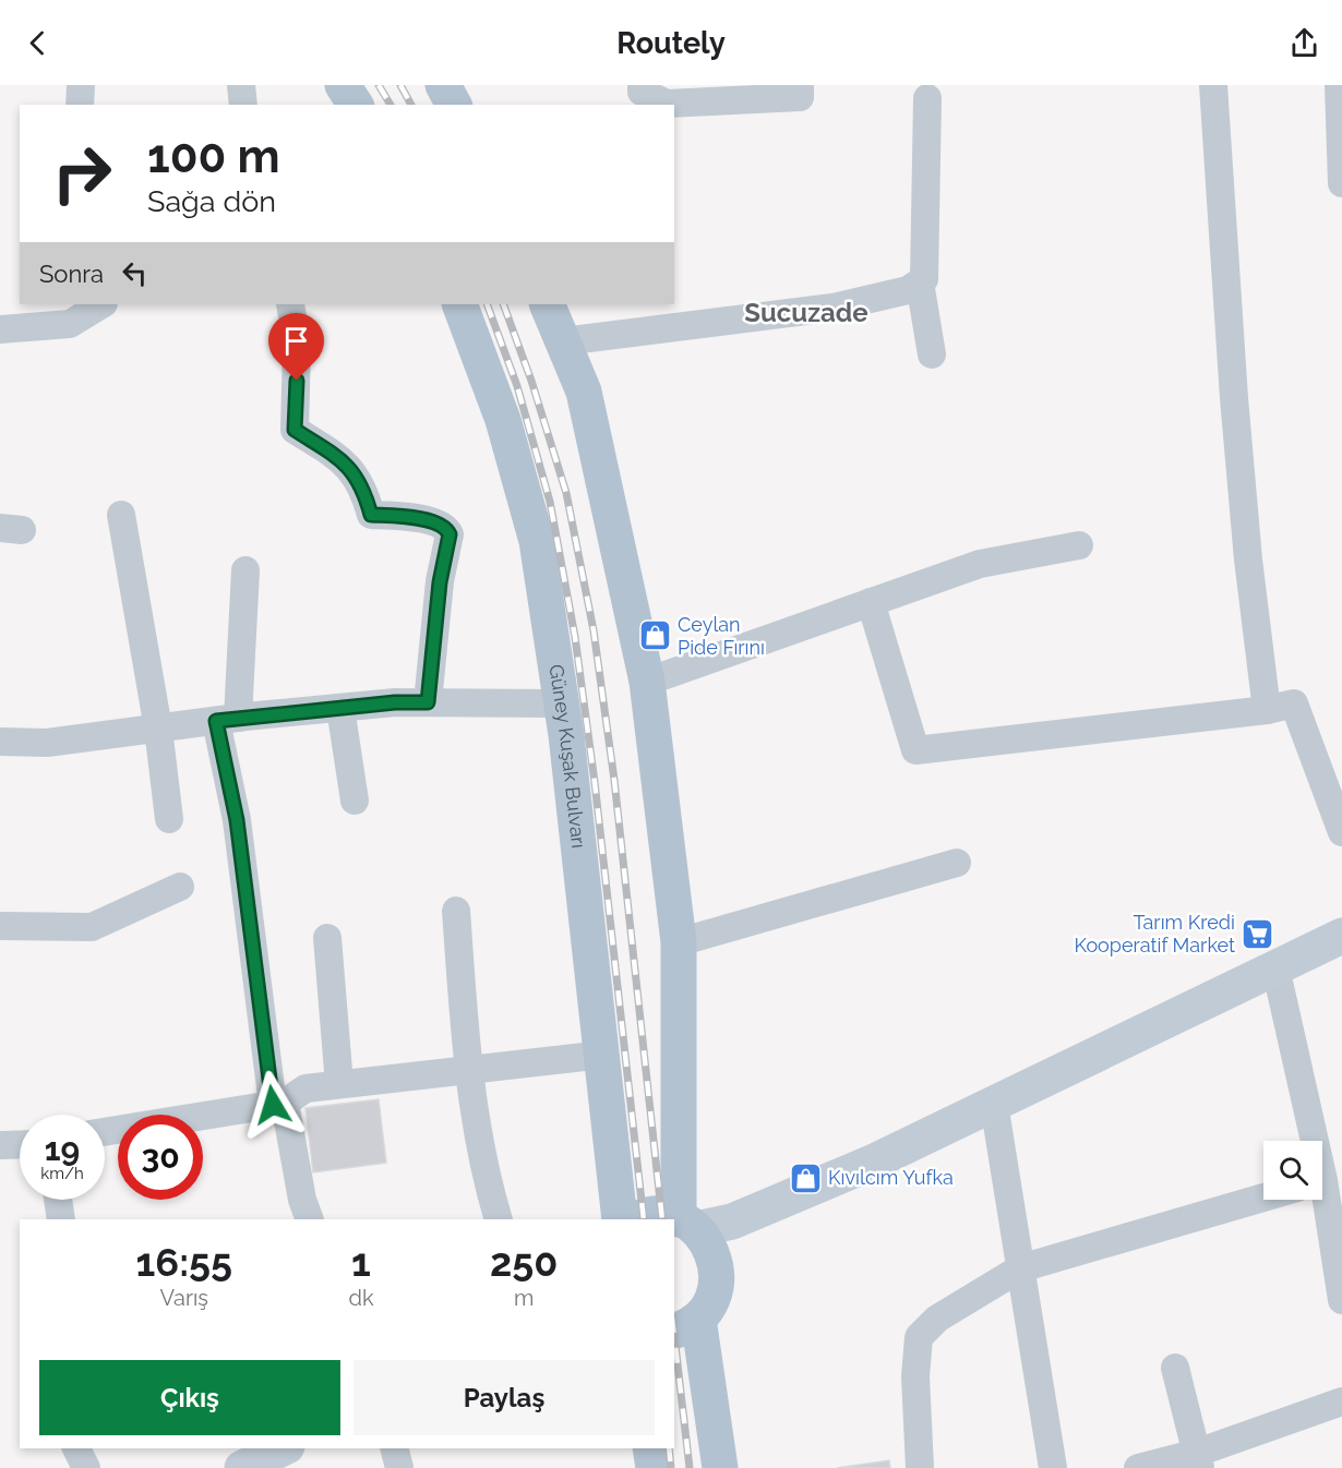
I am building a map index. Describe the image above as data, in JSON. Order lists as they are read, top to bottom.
{
  "streets": {
    "main road": ["Güney Kuşak Bulvarı"]
  },
  "districts": ["Sucuzade"],
  "places": {
    "shop": ["Ceylan Pide Fırını", "Kıvılcım Yufka"],
    "supermarket": ["Tarım Kredi Kooperatif Market"]
  },
  "page": {
    "header": "Routely",
    "turn": ["100 m", "Sağa dön"],
    "then": "Sonra",
    "speed": "19 km/h",
    "limit": "30",
    "eta": [
      "16:55",
      "Varış",
      "1",
      "dk",
      "250",
      "m"
    ],
    "buttons": ["Çıkış", "Paylaş"]
  }
}
